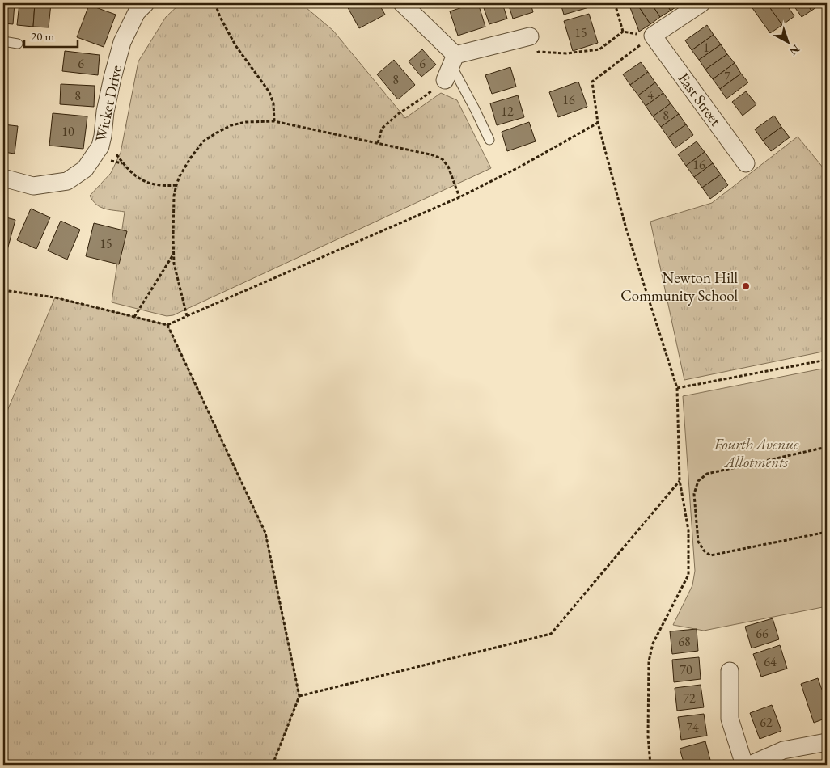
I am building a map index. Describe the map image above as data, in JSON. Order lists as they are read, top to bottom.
{
  "streets": {
    "street": ["East Street", "Wicket Drive"]
  },
  "parks": ["Fourth Avenue Allotments"],
  "places": ["Newton Hill Community School"],
  "house_numbers": [
    "15",
    "1",
    "6",
    "6",
    "7",
    "8",
    "4",
    "8",
    "16",
    "12",
    "8",
    "10",
    "16",
    "15",
    "66",
    "68",
    "64",
    "70",
    "72",
    "62",
    "74"
  ],
  "scale_bar": "20 m",
  "north": "bottom right"
}
